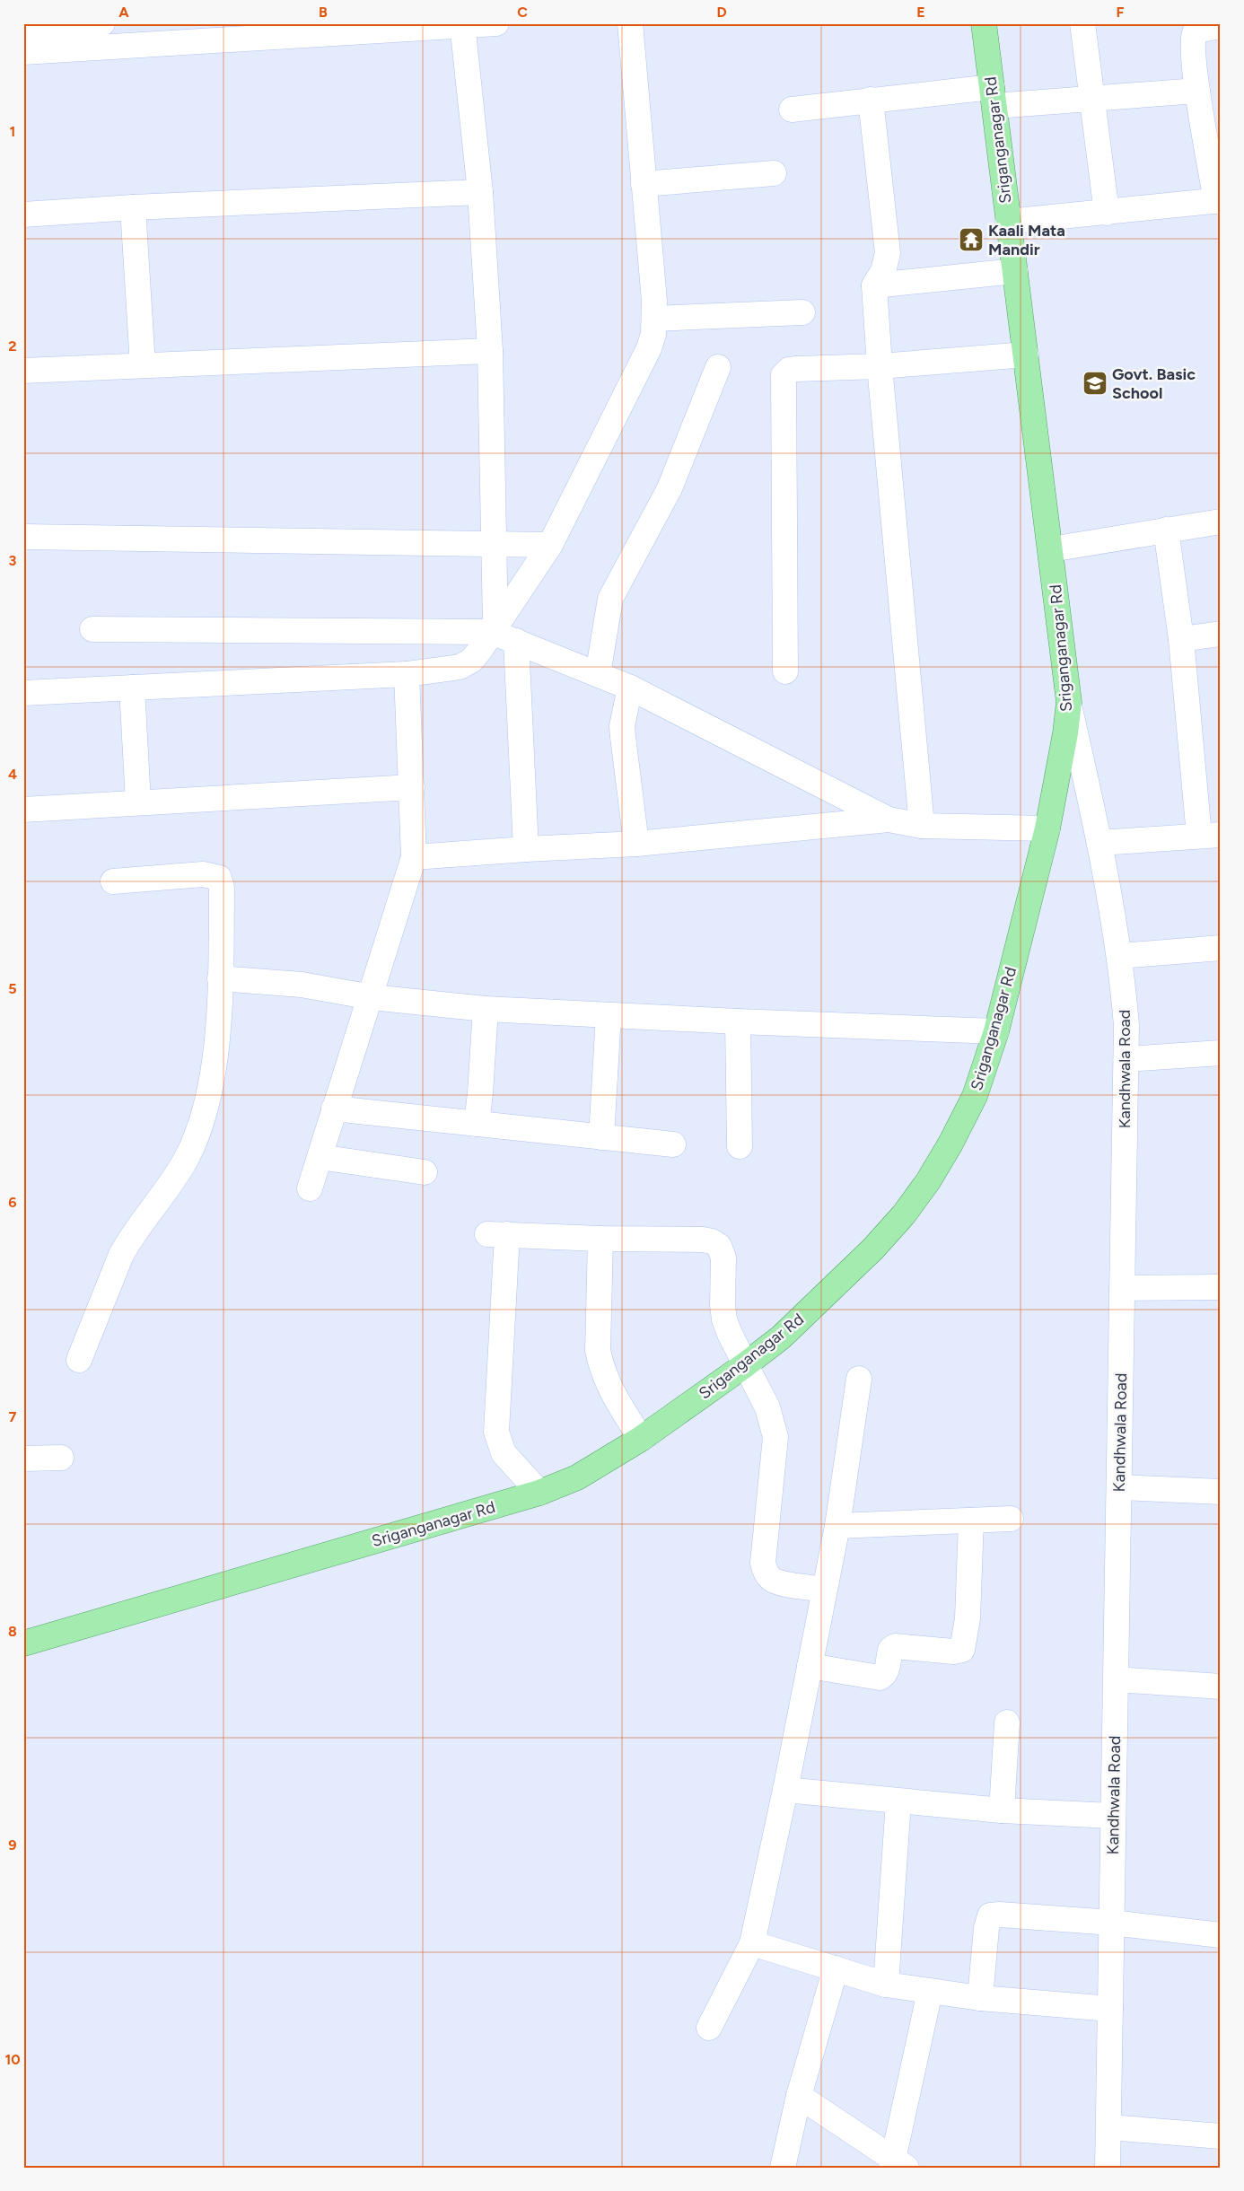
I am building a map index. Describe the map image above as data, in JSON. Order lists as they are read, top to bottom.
{
  "streets": {
    "main road": ["Sriganganagar Rd"],
    "street": ["Kandhwala Road"]
  },
  "crossings": [
    ["Sriganganagar Rd", "Kandhwala Road"]
  ],
  "places": {
    "temple": ["Kaali Mata Mandir"],
    "school or university": ["Govt. Basic School"]
  },
  "grid": {
    "columns": [
      "A",
      "B",
      "C",
      "D",
      "E",
      "F"
    ],
    "rows": [
      "1",
      "2",
      "3",
      "4",
      "5",
      "6",
      "7",
      "8",
      "9",
      "10"
    ]
  }
}
